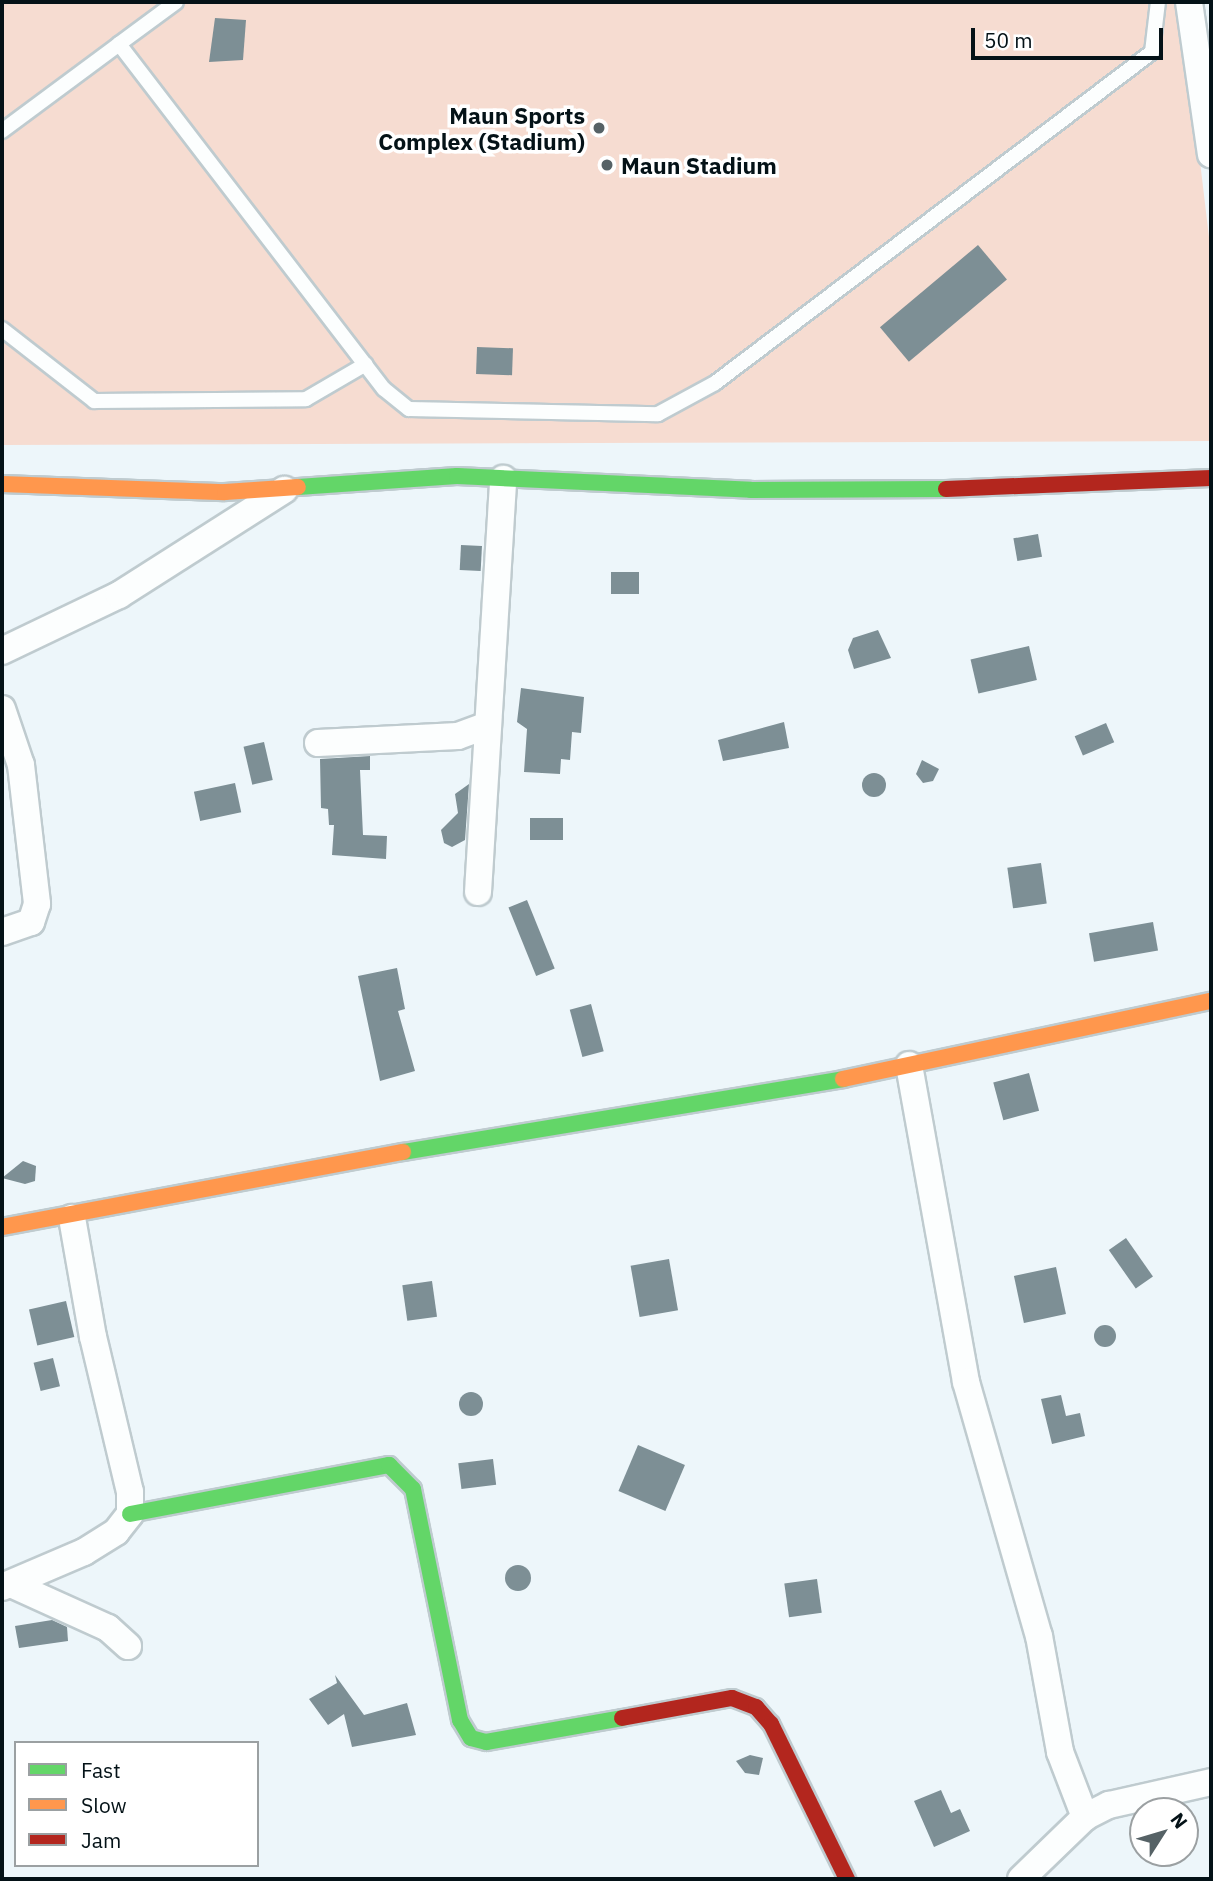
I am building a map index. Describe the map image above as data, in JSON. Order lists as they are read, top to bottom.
{
  "places": ["Maun Sports Complex (Stadium)", "Maun Stadium"],
  "legend": ["Fast", "Slow", "Jam"],
  "scale_bar": "50 m",
  "north": "top right"
}
